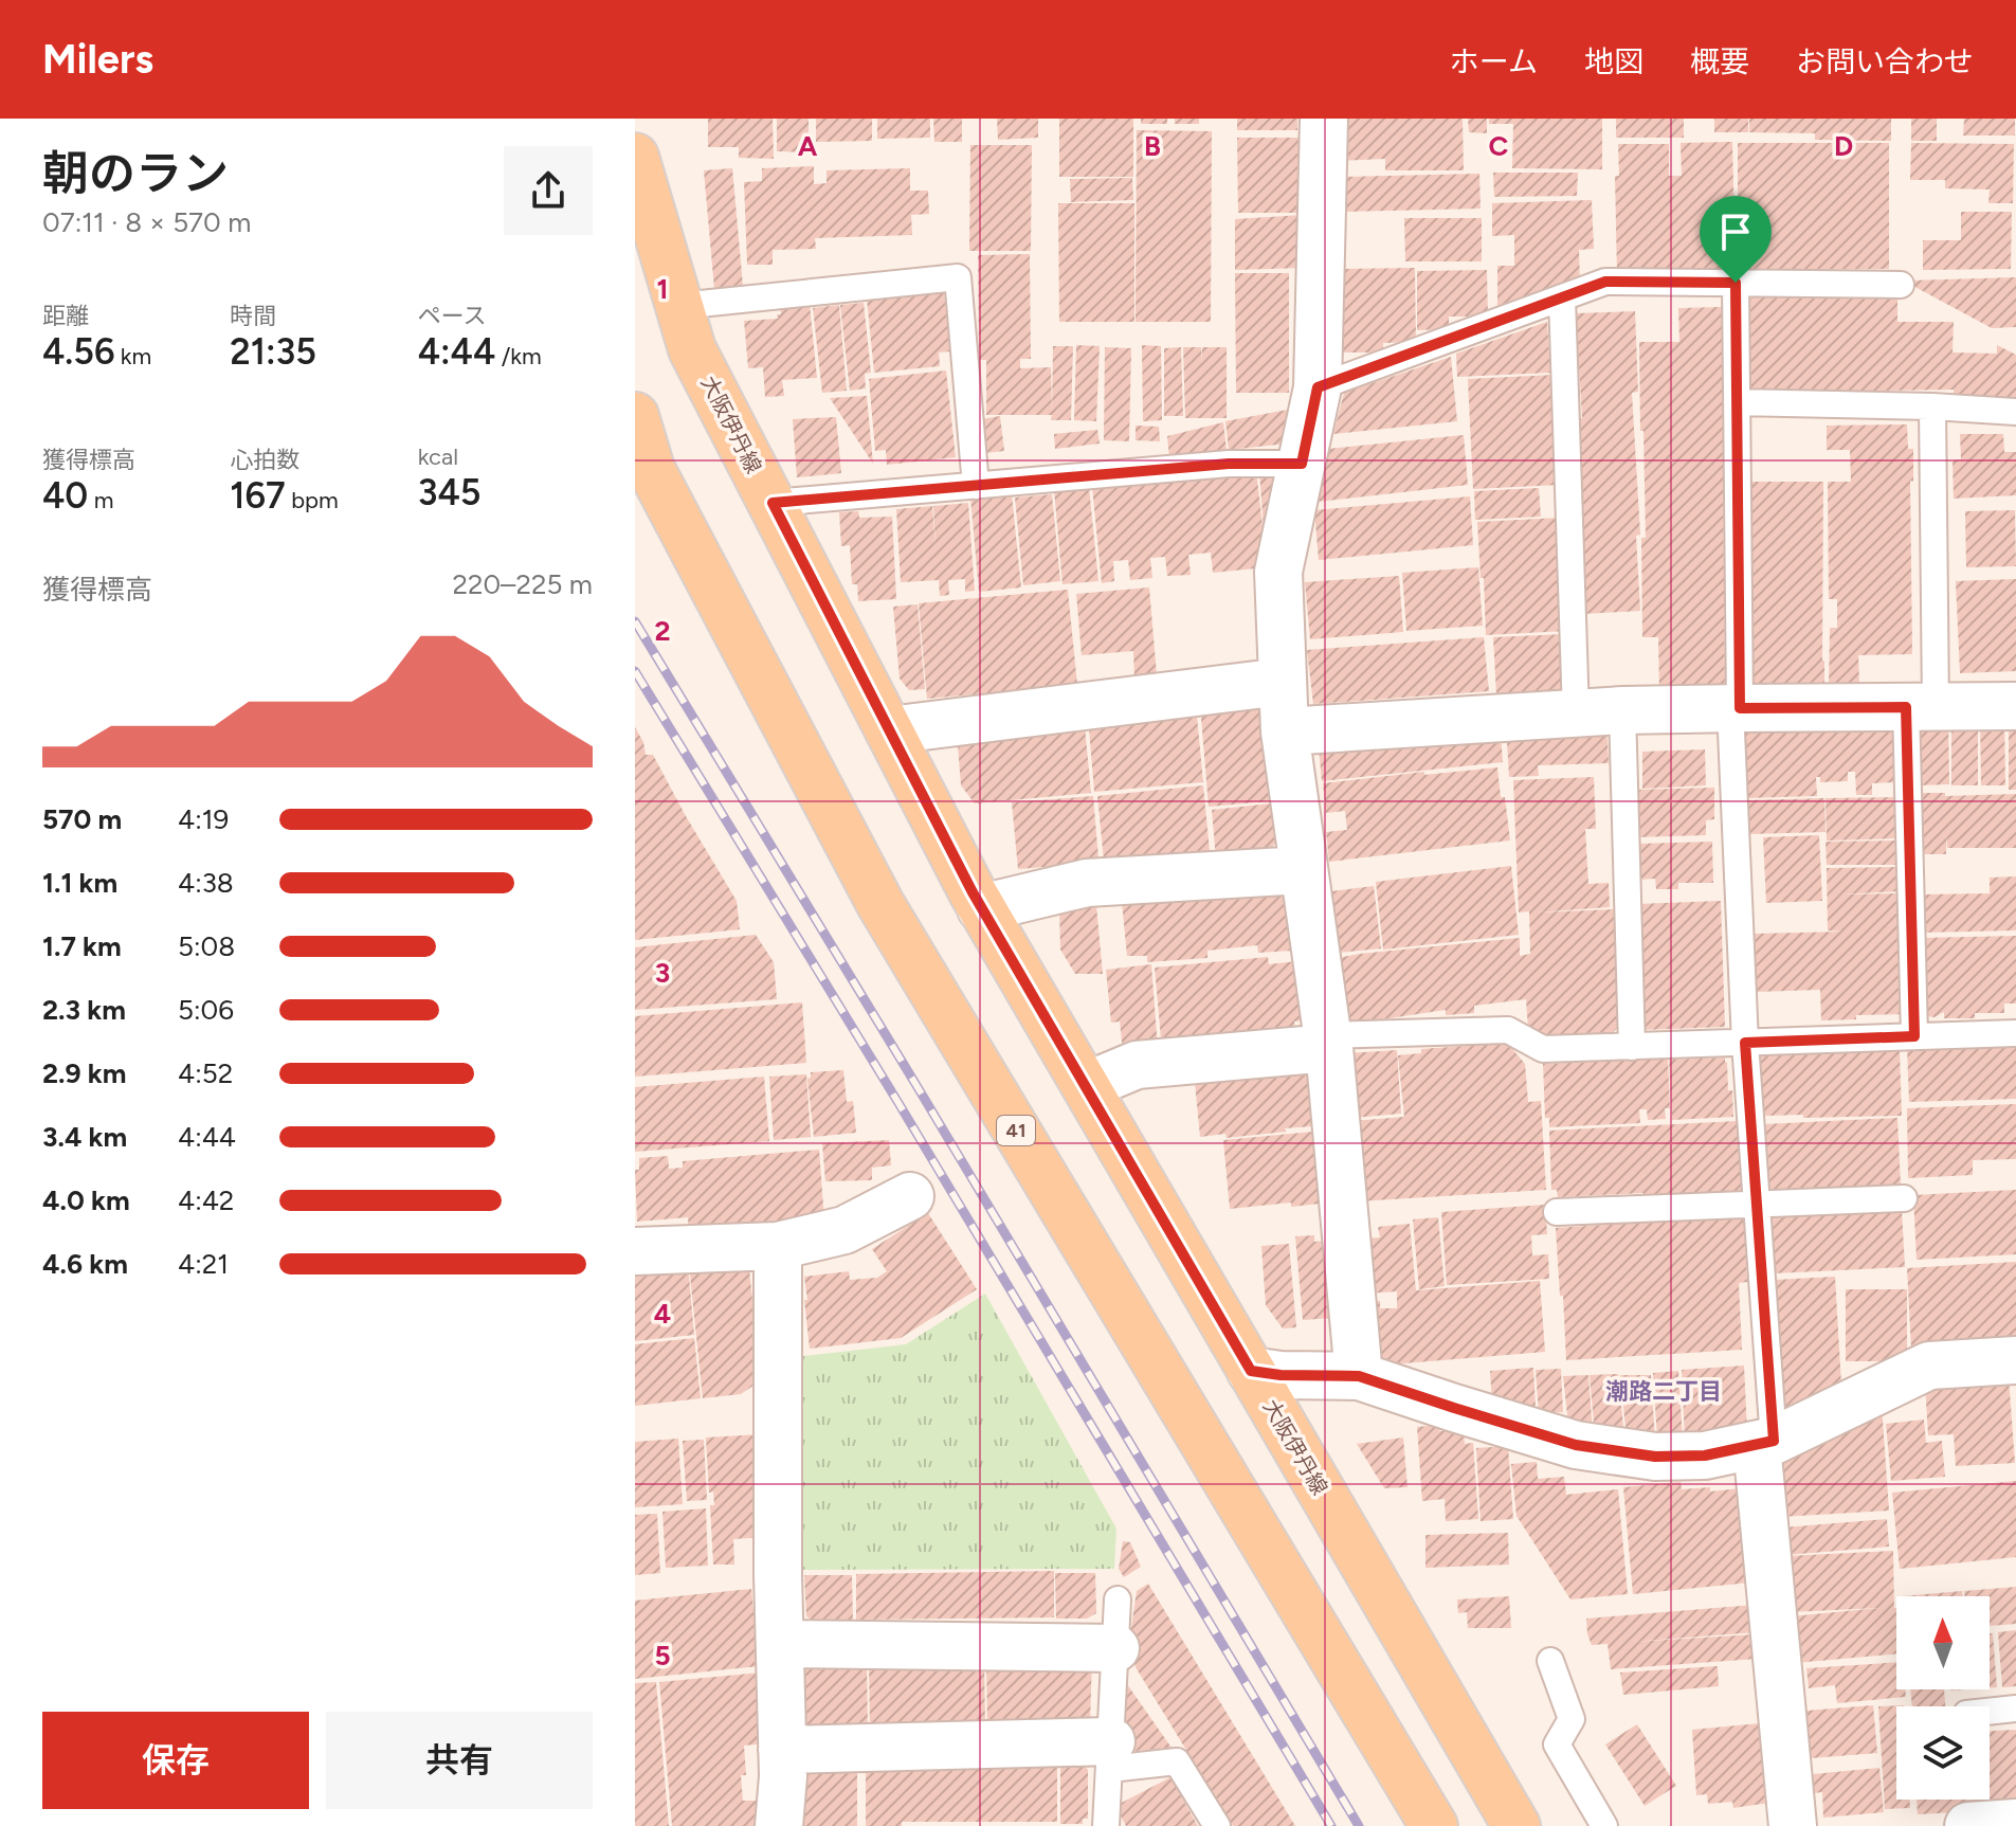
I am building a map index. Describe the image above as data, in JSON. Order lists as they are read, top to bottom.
{
  "streets": {
    "main road": ["大阪伊丹線", "41"]
  },
  "districts": ["潮路二丁目"],
  "north": "top",
  "page": {
    "header": "Milers",
    "nav": [
      "ホーム",
      "地図",
      "概要",
      "お問い合わせ"
    ],
    "heading": ["朝のラン", "07:11 · 8 × 570 m"],
    "stats": [
      ["距離", "4.56 km"],
      ["時間", "21:35"],
      ["ペース", "4:44 /km"],
      ["獲得標高", "40 m"],
      ["心拍数", "167 bpm"],
      ["kcal", "345"]
    ],
    "chart": ["獲得標高", "220–225 m"],
    "list": [
      {
        "name": "570 m",
        "note": "4:19"
      },
      {
        "name": "1.1 km",
        "note": "4:38"
      },
      {
        "name": "1.7 km",
        "note": "5:08"
      },
      {
        "name": "2.3 km",
        "note": "5:06"
      },
      {
        "name": "2.9 km",
        "note": "4:52"
      },
      {
        "name": "3.4 km",
        "note": "4:44"
      },
      {
        "name": "4.0 km",
        "note": "4:42"
      },
      {
        "name": "4.6 km",
        "note": "4:21"
      }
    ],
    "buttons": ["保存", "共有"]
  },
  "grid": {
    "columns": [
      "A",
      "B",
      "C",
      "D"
    ],
    "rows": [
      "1",
      "2",
      "3",
      "4",
      "5"
    ]
  }
}
